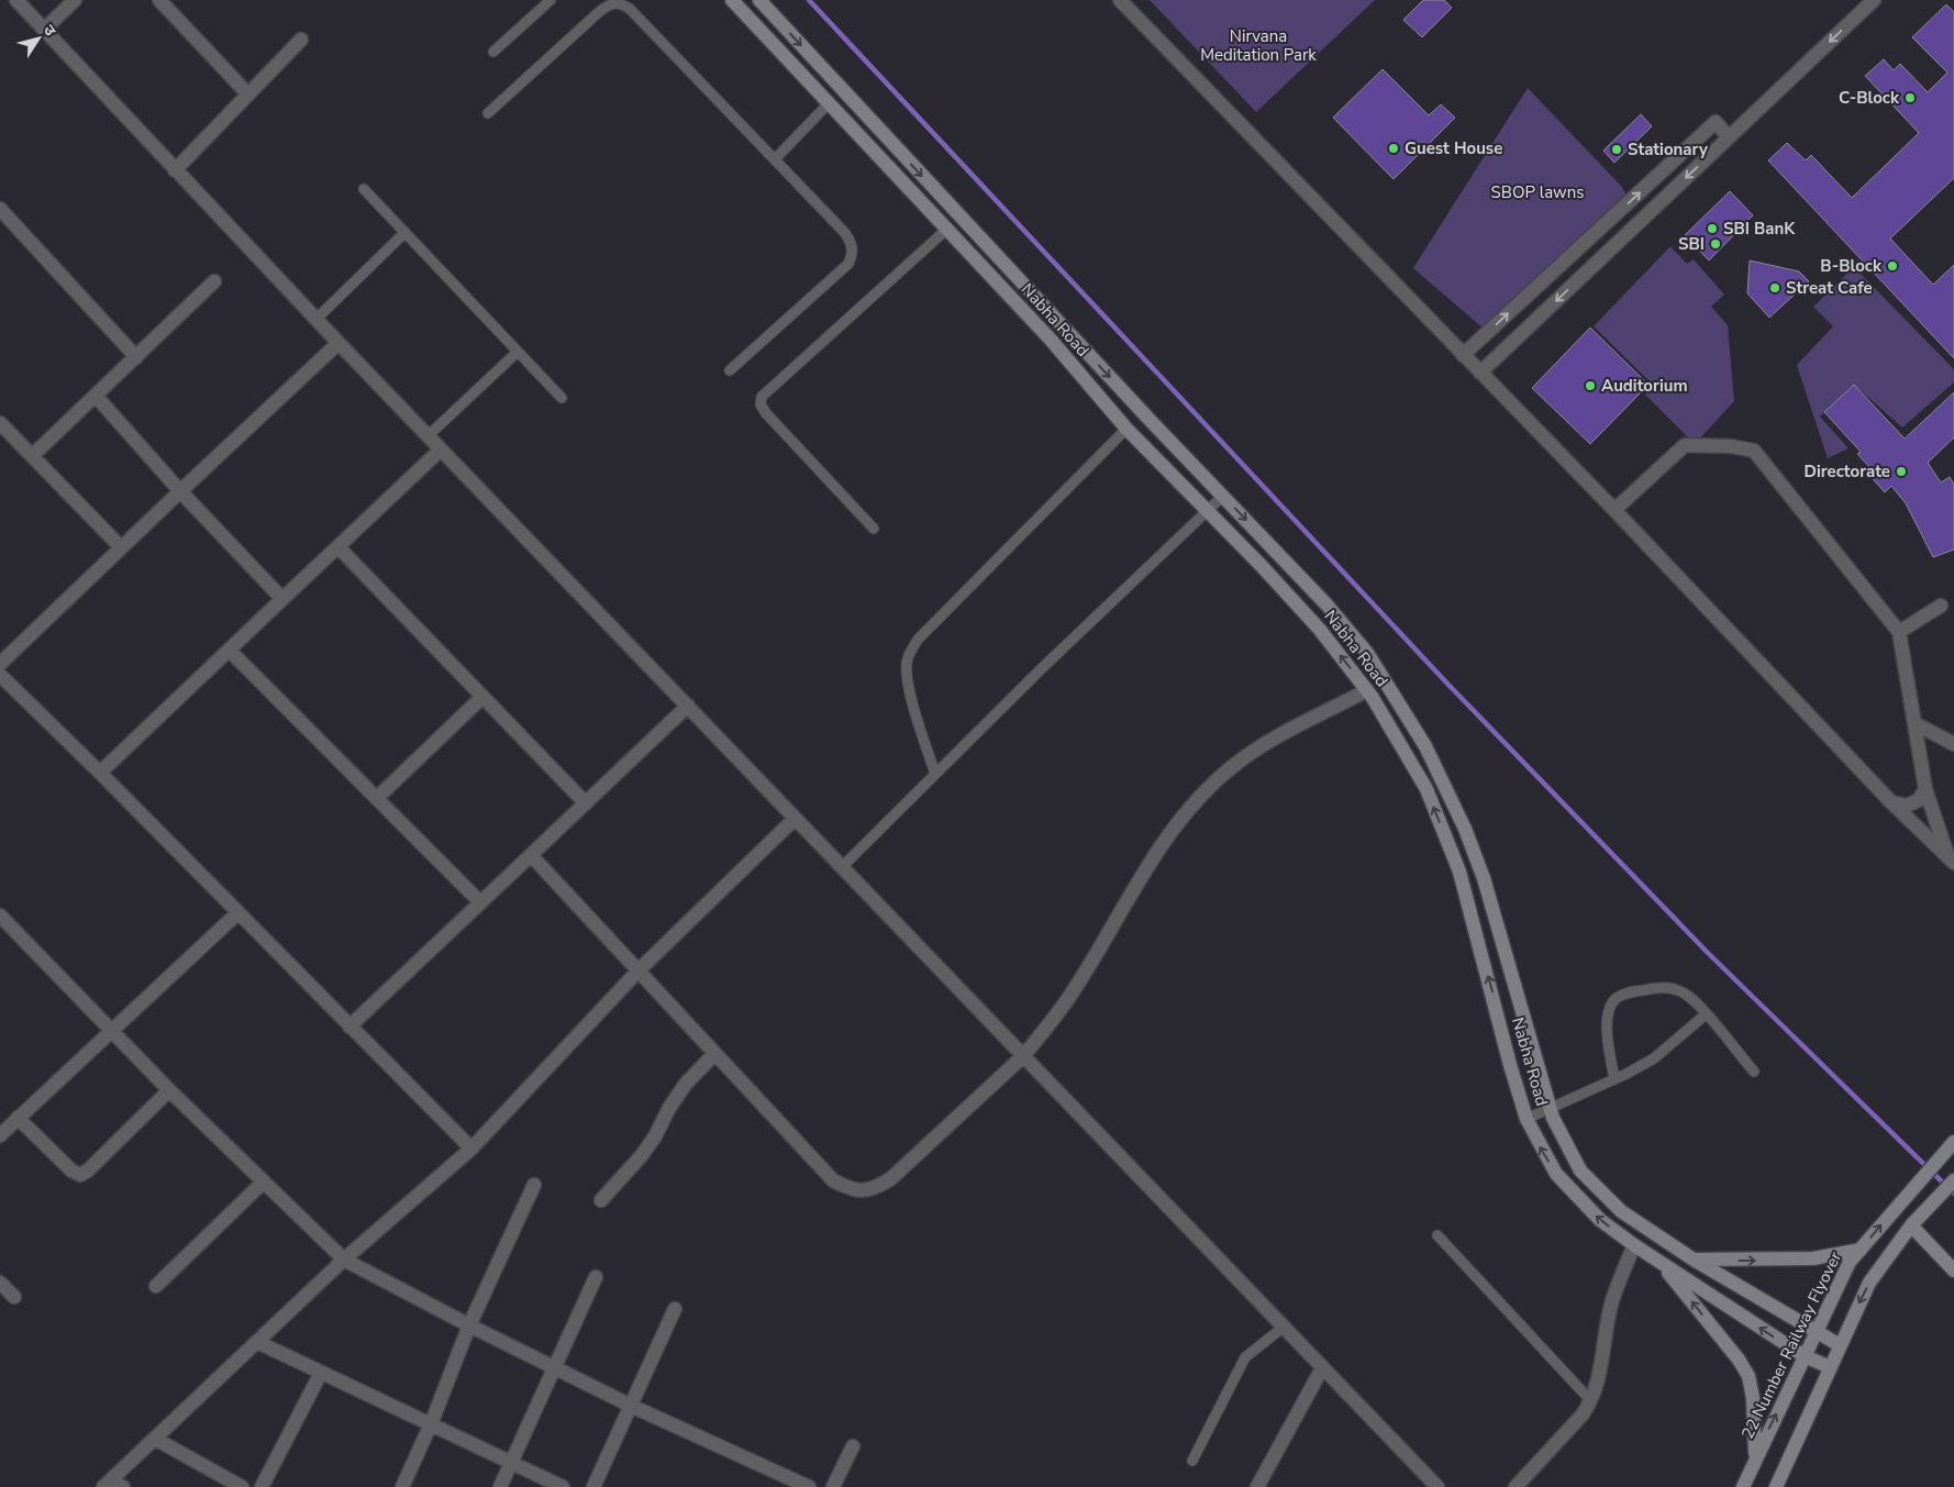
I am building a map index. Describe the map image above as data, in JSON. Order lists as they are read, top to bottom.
{
  "streets": {
    "main road": ["Nabha Road", "22 Number Railway Flyover"]
  },
  "crossings": [
    ["Nabha Road", "22 Number Railway Flyover"]
  ],
  "parks": ["Nirvana Meditation Park", "SBOP lawns"],
  "places": [
    "C-Block",
    "Guest House",
    "Stationary",
    "SBI BanK",
    "SBI",
    "B-Block",
    "Streat Cafe",
    "Auditorium",
    "Directorate"
  ],
  "north": "top right"
}
